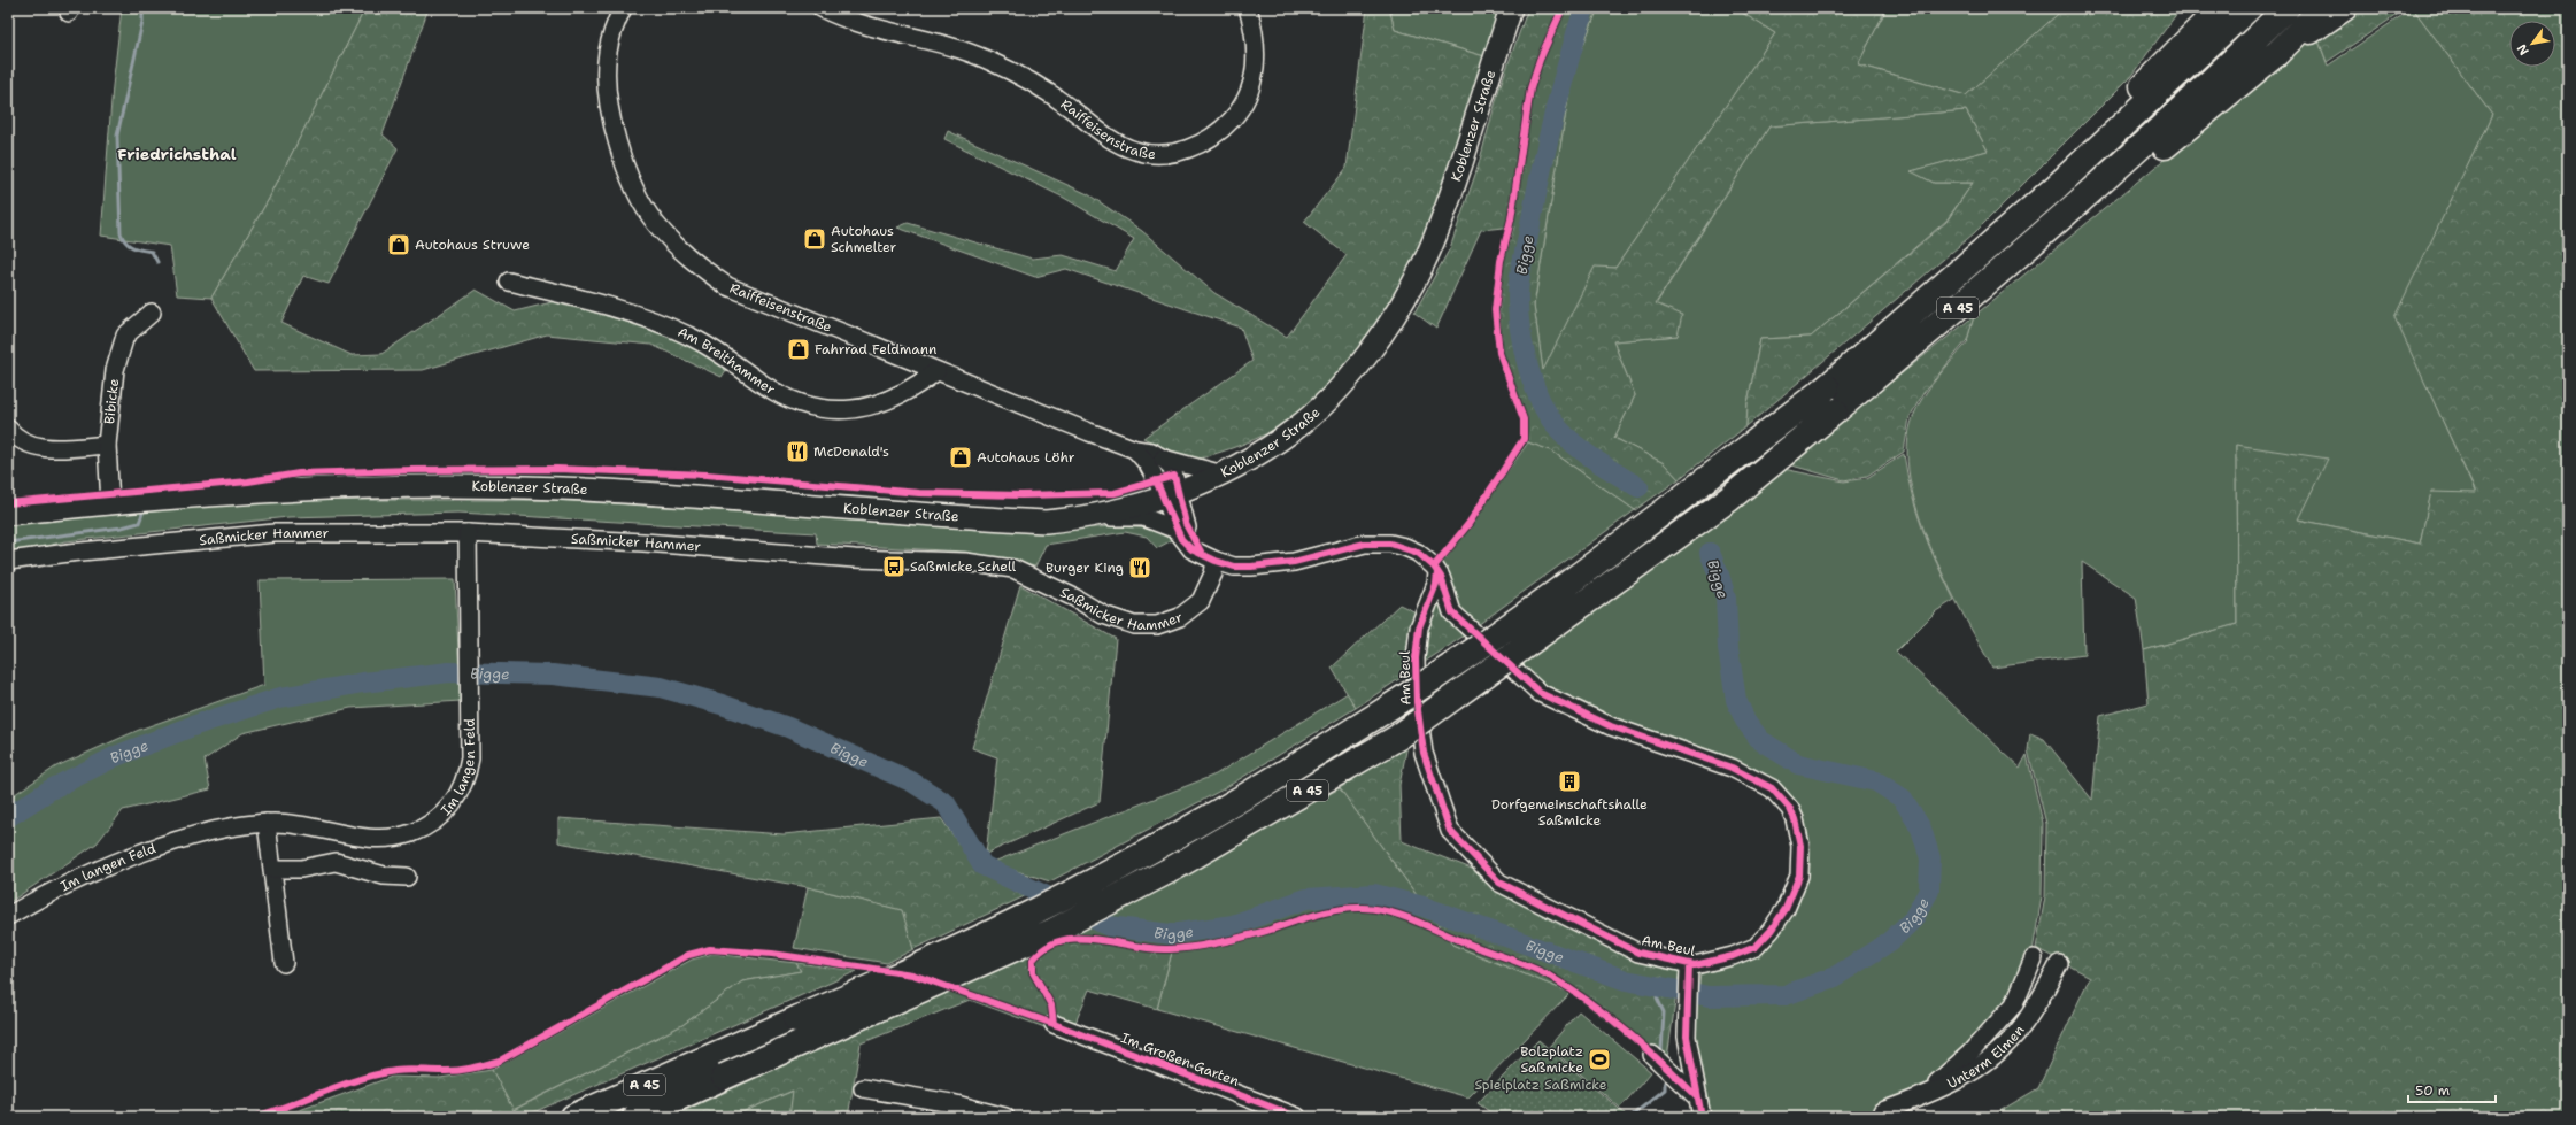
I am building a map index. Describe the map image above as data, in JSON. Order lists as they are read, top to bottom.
{
  "streets": {
    "highway": ["A 45"],
    "main road": ["Koblenzer Straße"],
    "street": [
      "Raiffeisenstraße",
      "Am Breithammer",
      "Bibicke",
      "Saßmicker Hammer",
      "Am Beul",
      "Im langen Feld",
      "Unterm Elmen",
      "Im Großen Garten"
    ]
  },
  "crossings": [
    ["Raiffeisenstraße", "Koblenzer Straße"],
    ["Raiffeisenstraße", "Am Breithammer"],
    ["Koblenzer Straße", "Bibicke"],
    ["Saßmicker Hammer", "Im langen Feld"]
  ],
  "districts": ["Friedrichsthal"],
  "water": ["Bigge"],
  "parks": ["Spielplatz Saßmicke"],
  "places": {
    "shop": [
      "Autohaus Schmelter",
      "Autohaus Struwe",
      "Fahrrad Feldmann",
      "Autohaus Löhr"
    ],
    "restaurant": ["McDonald's", "Burger King"],
    "bus stop": ["Saßmicke Schell"],
    "building": ["Dorfgemeinschaftshalle Saßmicke"],
    "sports": ["Bolzplatz Saßmicke"]
  },
  "scale_bar": "50 m",
  "north": "bottom left"
}
